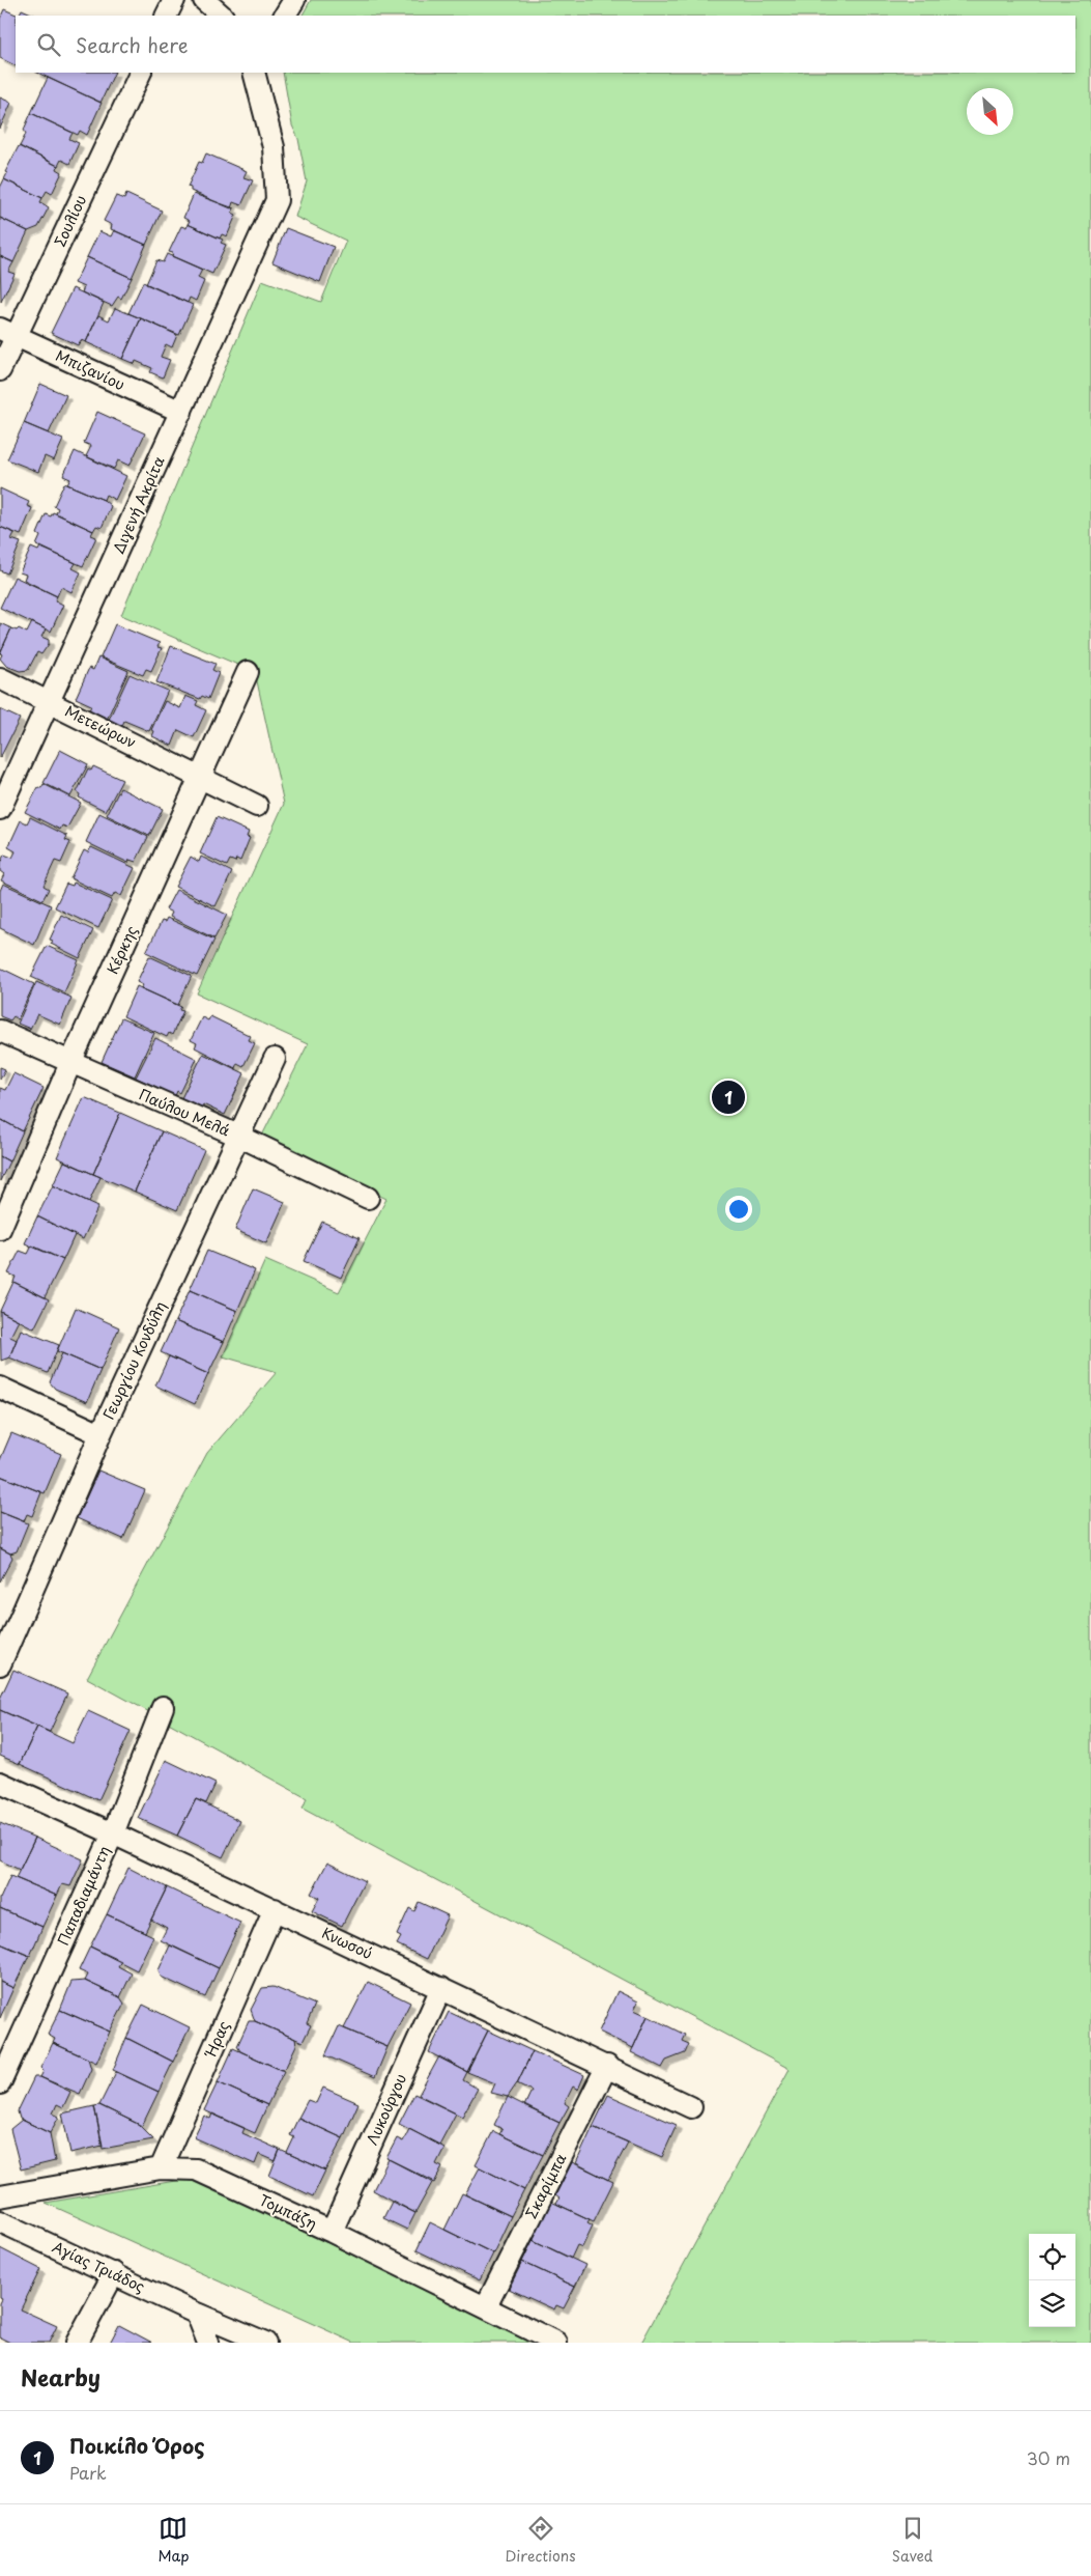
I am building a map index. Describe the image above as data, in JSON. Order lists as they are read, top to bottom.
{
  "streets": {
    "street": [
      "Σουλίου",
      "Μπιζανίου",
      "Διγενή Ακρίτα",
      "Μετεώρων",
      "Κέρκης",
      "Παύλου Μελά",
      "Γεωργίου Κονδύλη",
      "Παπαδιαμάντη",
      "Κνωσού",
      "Ήρας",
      "Λυκούργου",
      "Σκαρίμπα",
      "Τομπάζη",
      "Αγίας Τριάδος"
    ]
  },
  "crossings": [
    ["Σουλίου", "Μπιζανίου"],
    ["Μπιζανίου", "Διγενή Ακρίτα"],
    ["Διγενή Ακρίτα", "Μετεώρων"],
    ["Μετεώρων", "Κέρκης"],
    ["Κέρκης", "Παύλου Μελά"],
    ["Παύλου Μελά", "Γεωργίου Κονδύλη"],
    ["Παπαδιαμάντη", "Κνωσού"],
    ["Κνωσού", "Ήρας"],
    ["Κνωσού", "Λυκούργου"],
    ["Κνωσού", "Σκαρίμπα"],
    ["Ήρας", "Τομπάζη"],
    ["Λυκούργου", "Τομπάζη"],
    ["Σκαρίμπα", "Τομπάζη"]
  ],
  "north": "bottom right",
  "page": {
    "search": "Search here",
    "pins": "1",
    "heading": "Nearby",
    "list": [
      {
        "mark": "1",
        "name": "Ποικίλο Όρος",
        "note": "Park",
        "value": "30 m"
      }
    ],
    "nav": ["Map", "Directions", "Saved"]
  }
}
